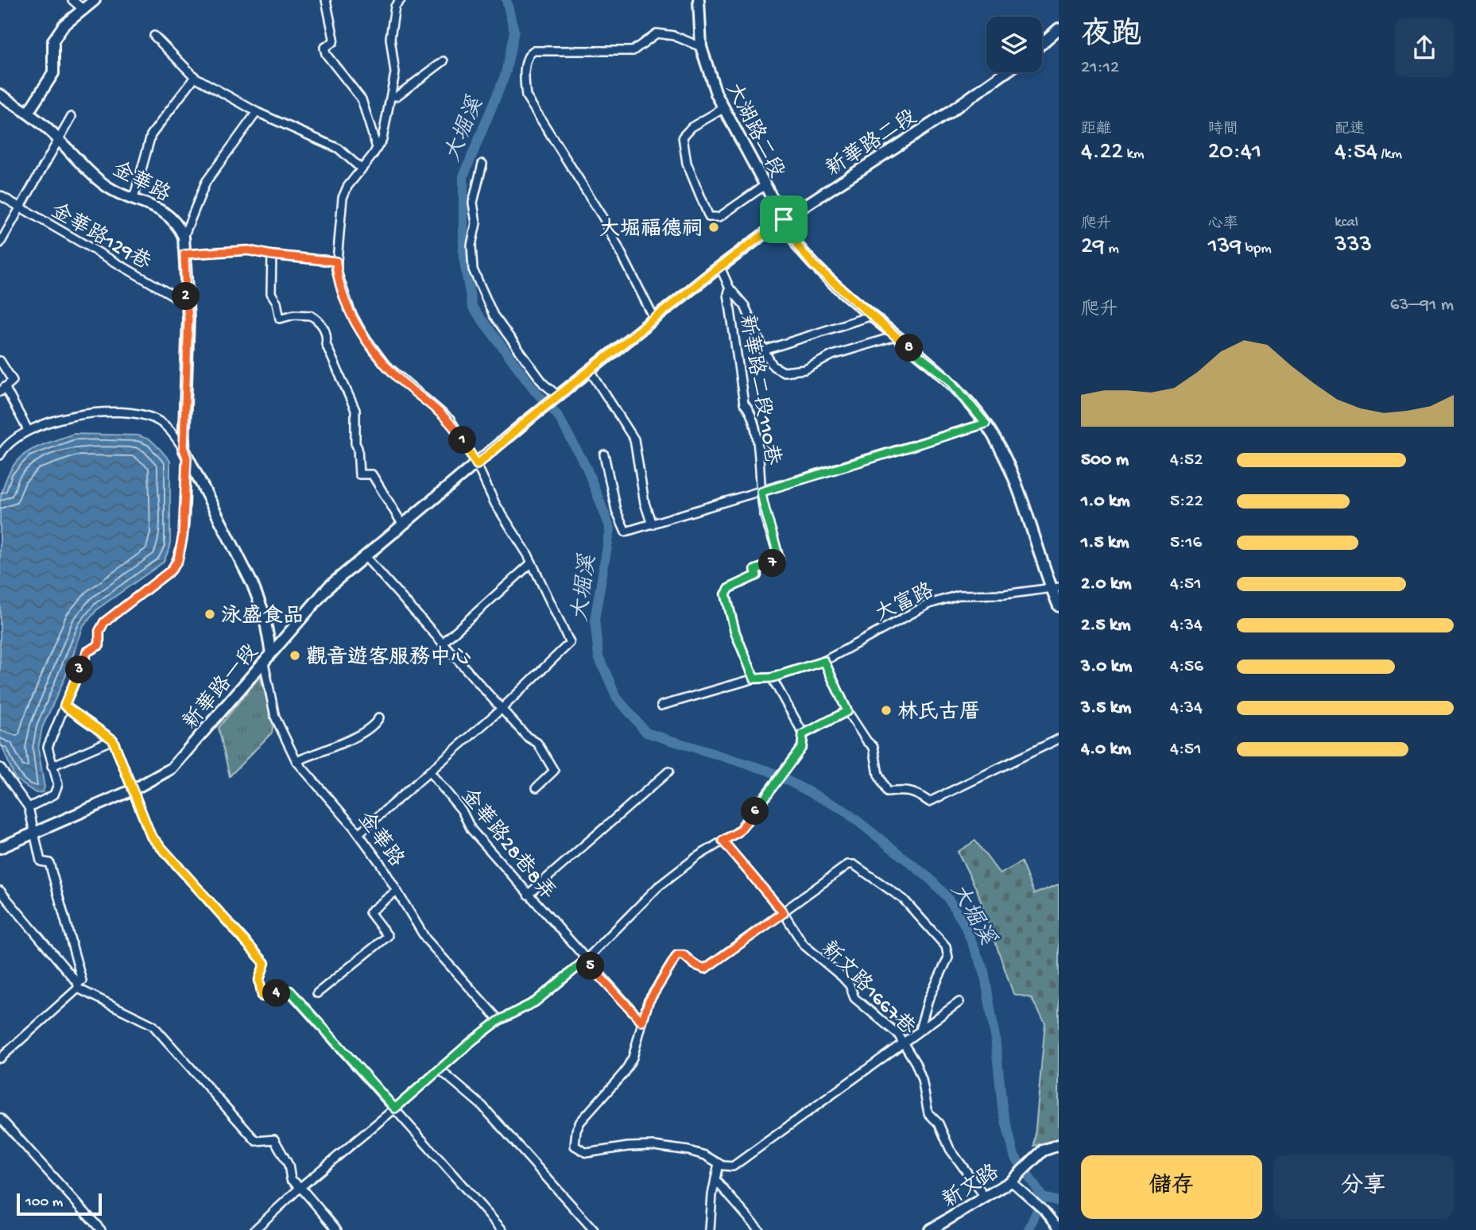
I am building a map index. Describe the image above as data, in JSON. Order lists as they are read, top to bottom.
{
  "streets": {
    "street": [
      "大湖路二段",
      "新華路二段",
      "金華路",
      "金華路129巷",
      "新華路二段110巷",
      "大富路",
      "新華路一段",
      "金華路28巷8弄",
      "新文路1667巷",
      "新文路"
    ]
  },
  "crossings": [
    ["大湖路二段", "新華路二段"],
    ["大湖路二段", "大富路"],
    ["新華路二段", "新華路一段"],
    ["金華路", "新華路一段"],
    ["新華路二段110巷", "大富路"],
    ["新文路1667巷", "新文路"]
  ],
  "water": ["大堀溪"],
  "places": [
    "大堀福德祠",
    "泳盛食品",
    "觀音遊客服務中心",
    "林氏古厝"
  ],
  "scale_bar": "100 m",
  "page": {
    "heading": ["夜跑", "21:12"],
    "stats": [
      ["距離", "4.22 km"],
      ["時間", "20:41"],
      ["配速", "4:54 /km"],
      ["爬升", "29 m"],
      ["心率", "139 bpm"],
      ["kcal", "333"]
    ],
    "pins": [
      "2",
      "8",
      "1",
      "7",
      "3",
      "6",
      "5",
      "4"
    ],
    "chart": ["爬升", "63–91 m"],
    "list": [
      {
        "name": "500 m",
        "note": "4:52"
      },
      {
        "name": "1.0 km",
        "note": "5:22"
      },
      {
        "name": "1.5 km",
        "note": "5:16"
      },
      {
        "name": "2.0 km",
        "note": "4:51"
      },
      {
        "name": "2.5 km",
        "note": "4:34"
      },
      {
        "name": "3.0 km",
        "note": "4:56"
      },
      {
        "name": "3.5 km",
        "note": "4:34"
      },
      {
        "name": "4.0 km",
        "note": "4:51"
      }
    ],
    "buttons": ["儲存", "分享"],
    "scale": "100 m"
  }
}
